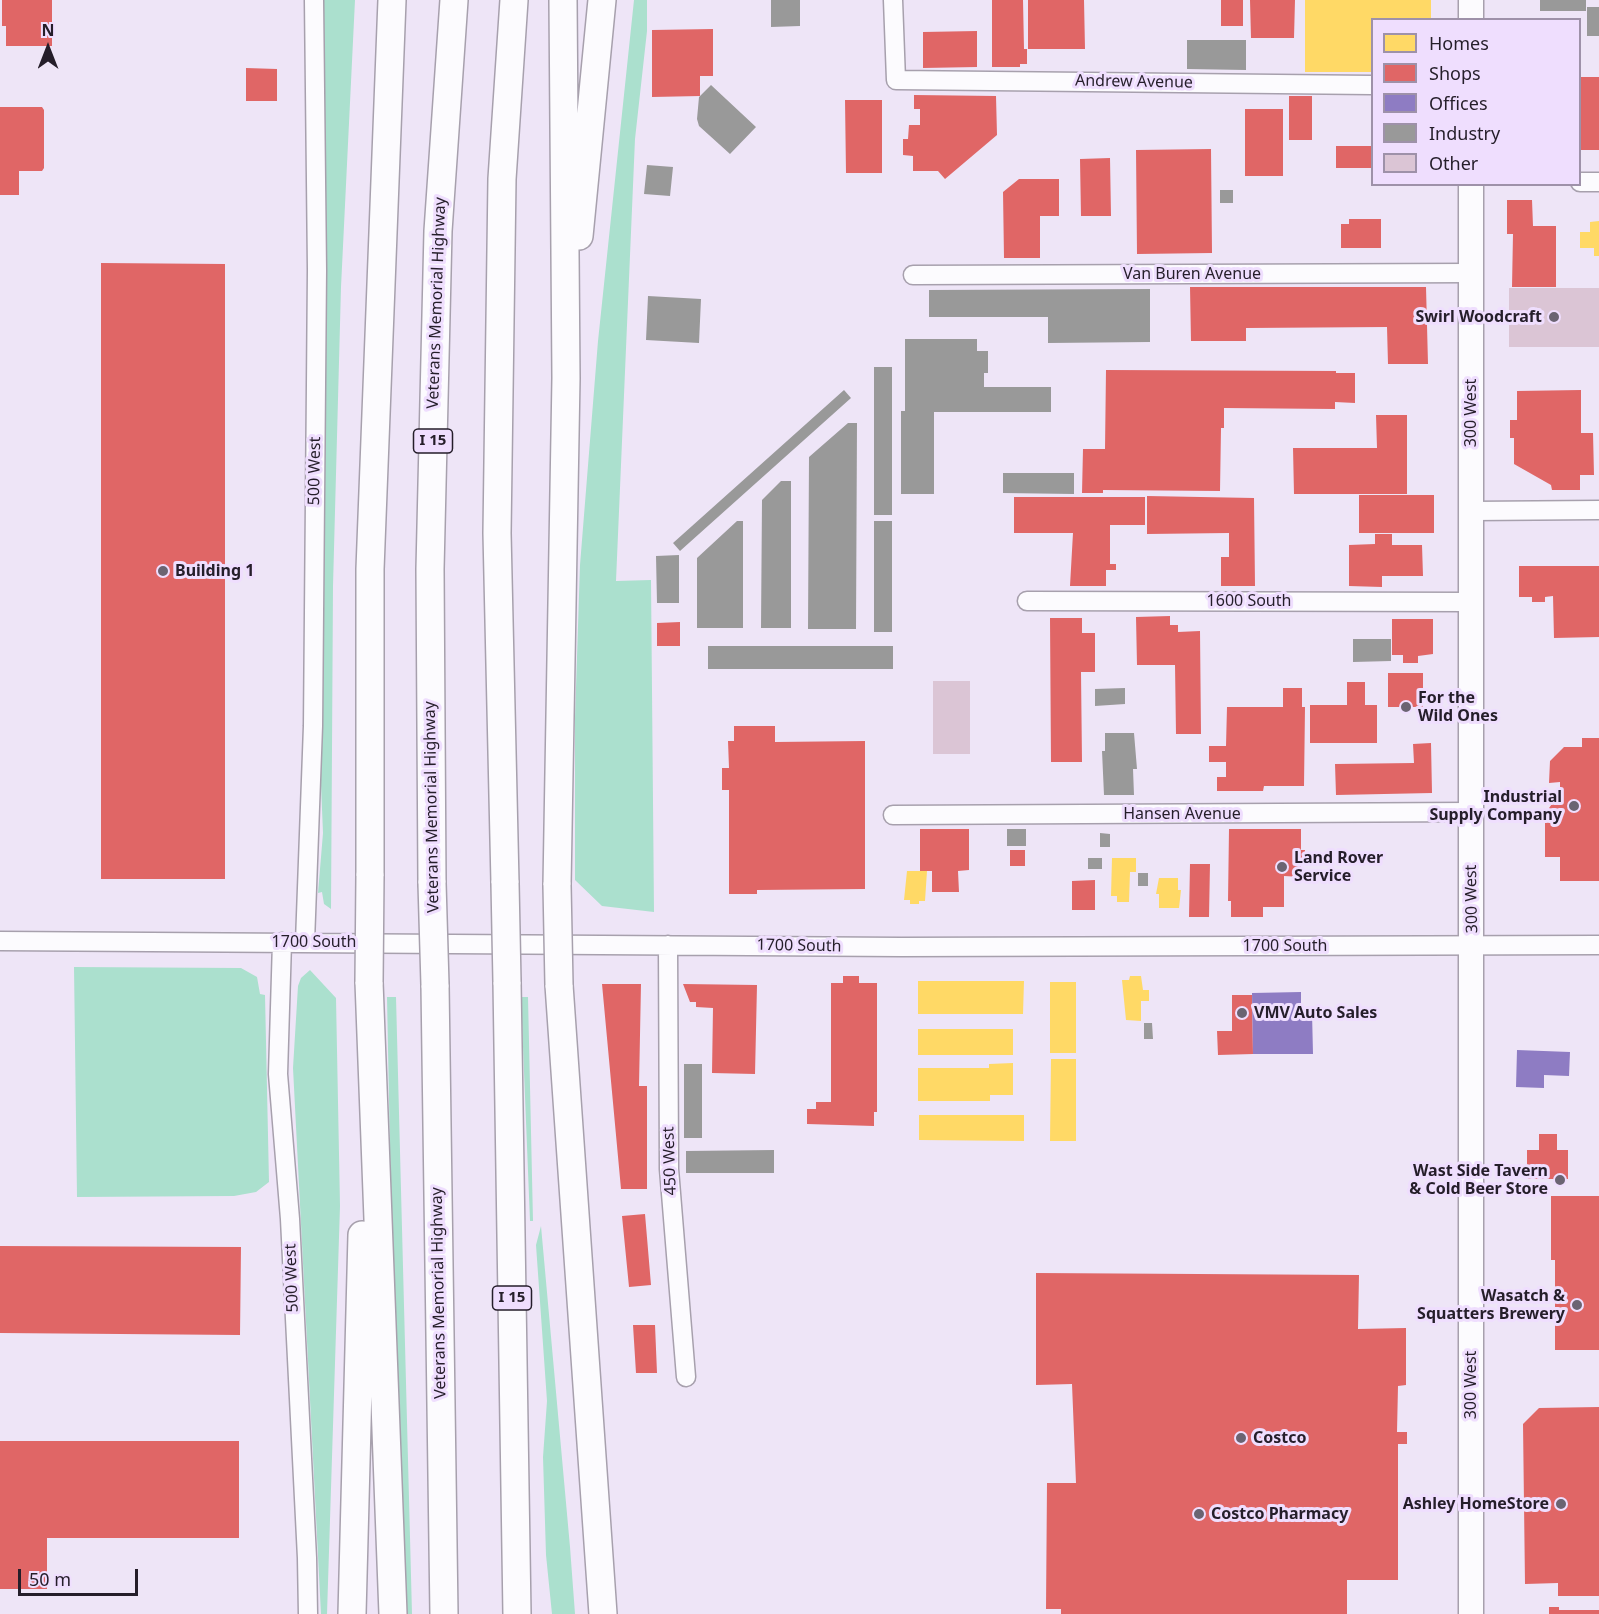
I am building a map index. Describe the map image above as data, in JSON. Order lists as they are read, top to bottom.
{
  "streets": {
    "highway": ["Veterans Memorial Highway", "I 15"],
    "main road": ["300 West"],
    "street": [
      "Andrew Avenue",
      "Van Buren Avenue",
      "500 West",
      "1600 South",
      "Hansen Avenue",
      "1700 South",
      "450 West"
    ]
  },
  "crossings": [
    ["Van Buren Avenue", "300 West"],
    ["300 West", "1600 South"],
    ["300 West", "Hansen Avenue"],
    ["300 West", "1700 South"],
    ["500 West", "1700 South"],
    ["1700 South", "450 West"]
  ],
  "places": [
    "Swirl Woodcraft",
    "Building 1",
    "For the Wild Ones",
    "Industrial Supply Company",
    "Land Rover Service",
    "VMV Auto Sales",
    "Wast Side Tavern & Cold Beer Store",
    "Wasatch & Squatters Brewery",
    "Costco",
    "Ashley HomeStore",
    "Costco Pharmacy"
  ],
  "legend": [
    "Homes",
    "Shops",
    "Offices",
    "Industry",
    "Other"
  ],
  "scale_bar": "50 m",
  "north": "top"
}
